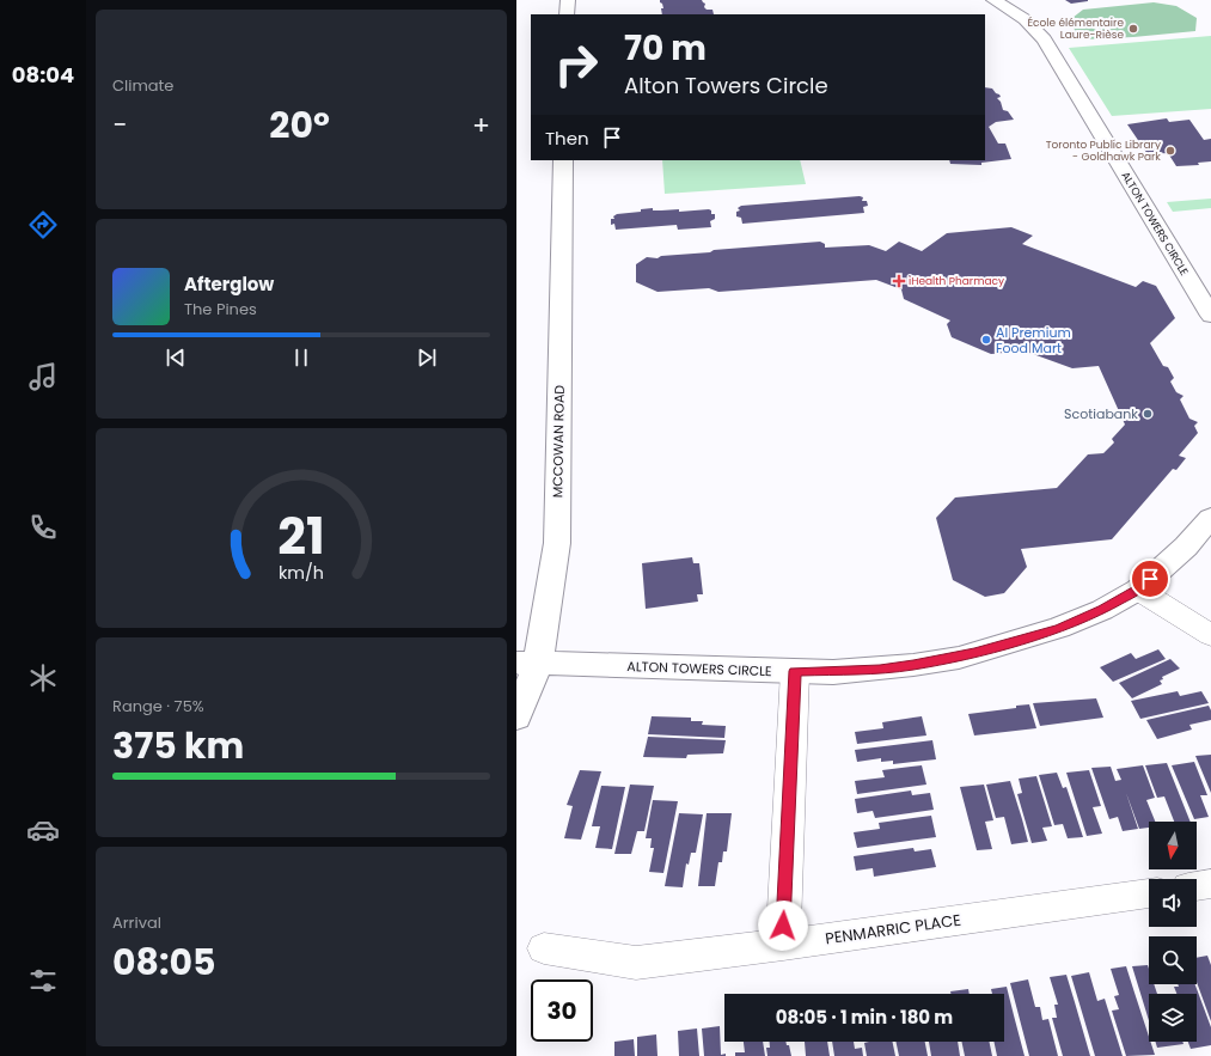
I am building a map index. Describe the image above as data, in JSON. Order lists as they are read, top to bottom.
{
  "streets": {
    "street": ["ALTON TOWERS CIRCLE", "MCCOWAN ROAD", "PENMARRIC PLACE"]
  },
  "crossings": [
    ["ALTON TOWERS CIRCLE", "MCCOWAN ROAD"]
  ],
  "places": {
    "other": [
      "École élémentaire Laure-Rièse",
      "Toronto Public Library - Goldhawk Park",
      "AI Premium Food Mart",
      "Scotiabank"
    ],
    "health": ["iHealth Pharmacy"]
  },
  "north": "bottom",
  "page": {
    "tabs": "08:04",
    "tile": [
      "Climate",
      ["Range · 75%", "375 km"],
      ["Arrival", "08:05"]
    ],
    "turn": ["70 m", "Alton Towers Circle"],
    "heat": ["−", "20°", "+"],
    "then": "Then",
    "song": ["Afterglow", "The Pines"],
    "limit": "30",
    "trip": "08:05 · 1 min · 180 m",
    "gauge": ["21", "km/h"]
  }
}
